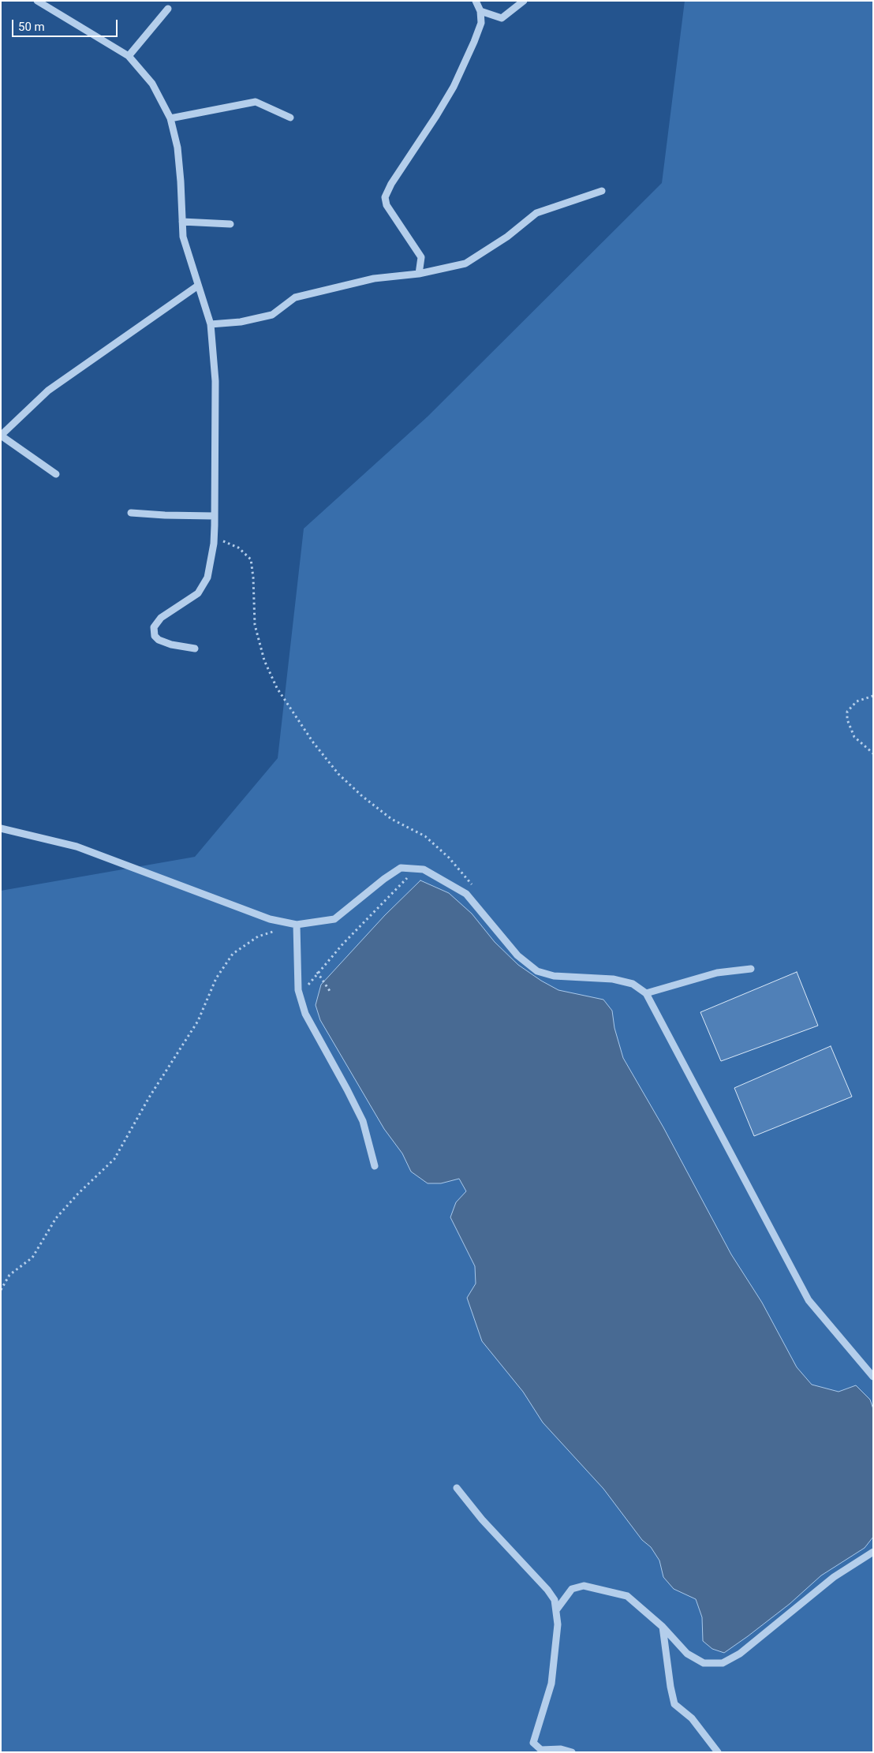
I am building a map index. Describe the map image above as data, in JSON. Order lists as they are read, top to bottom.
{
  "scale_bar": "50 m"
}
